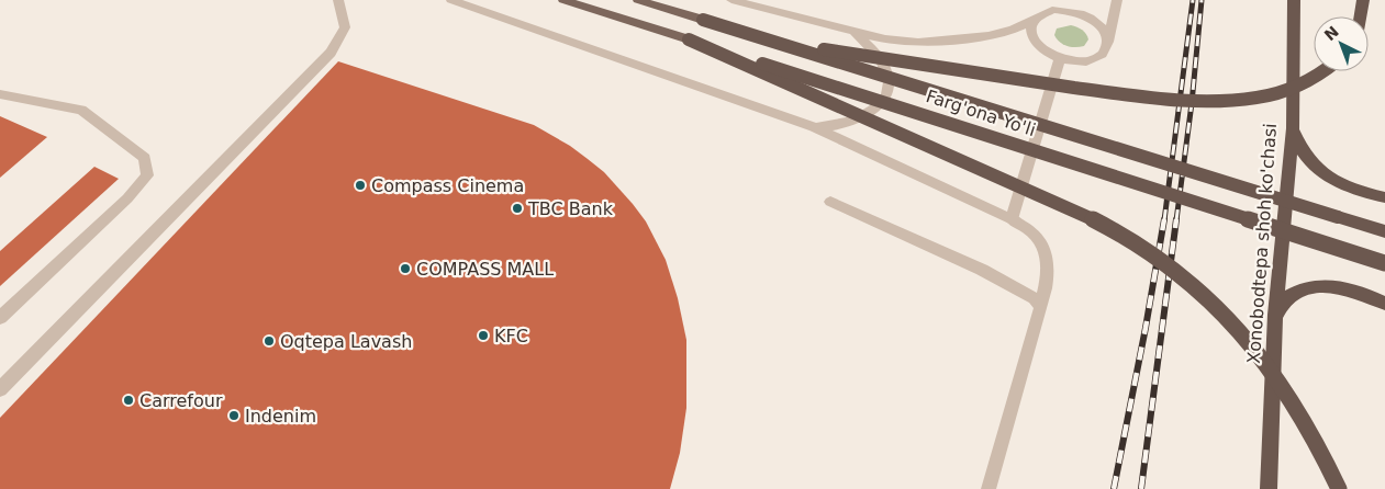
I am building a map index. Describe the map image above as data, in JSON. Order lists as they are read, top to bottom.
{
  "streets": {
    "highway": ["Farg'ona Yo'li", "Xonobodtepa shoh ko'chasi"]
  },
  "places": [
    "Compass Cinema",
    "TBC Bank",
    "COMPASS MALL",
    "KFC",
    "Oqtepa Lavash",
    "Carrefour",
    "Indenim"
  ],
  "north": "top left"
}
